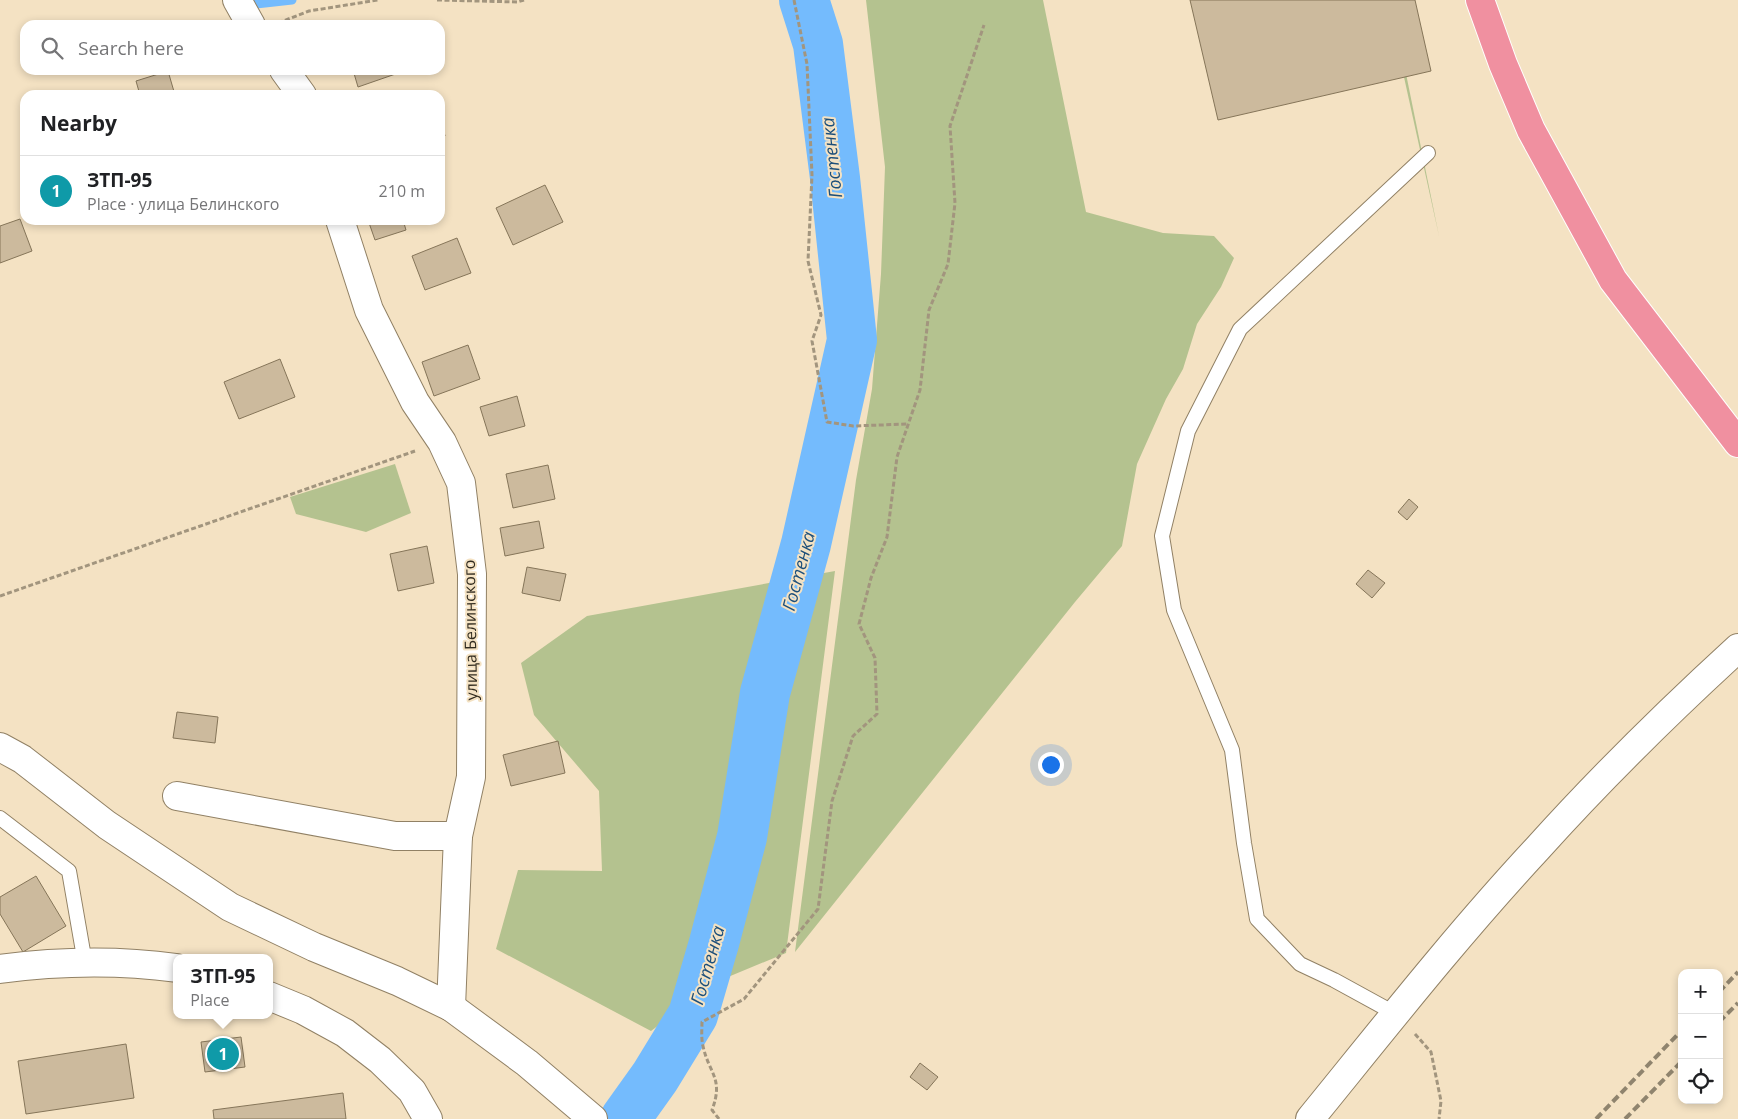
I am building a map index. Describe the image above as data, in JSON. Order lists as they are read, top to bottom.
{
  "streets": {
    "main road": ["улица Белинского"]
  },
  "water": ["Гостенка"],
  "page": {
    "search": "Search here",
    "heading": "Nearby",
    "list": [
      {
        "mark": "1",
        "name": "ЗТП-95",
        "note": "Place · улица Белинского",
        "value": "210 m"
      }
    ],
    "popup": ["ЗТП-95", "Place"],
    "map_buttons": ["+", "−"],
    "pins": "1"
  }
}
